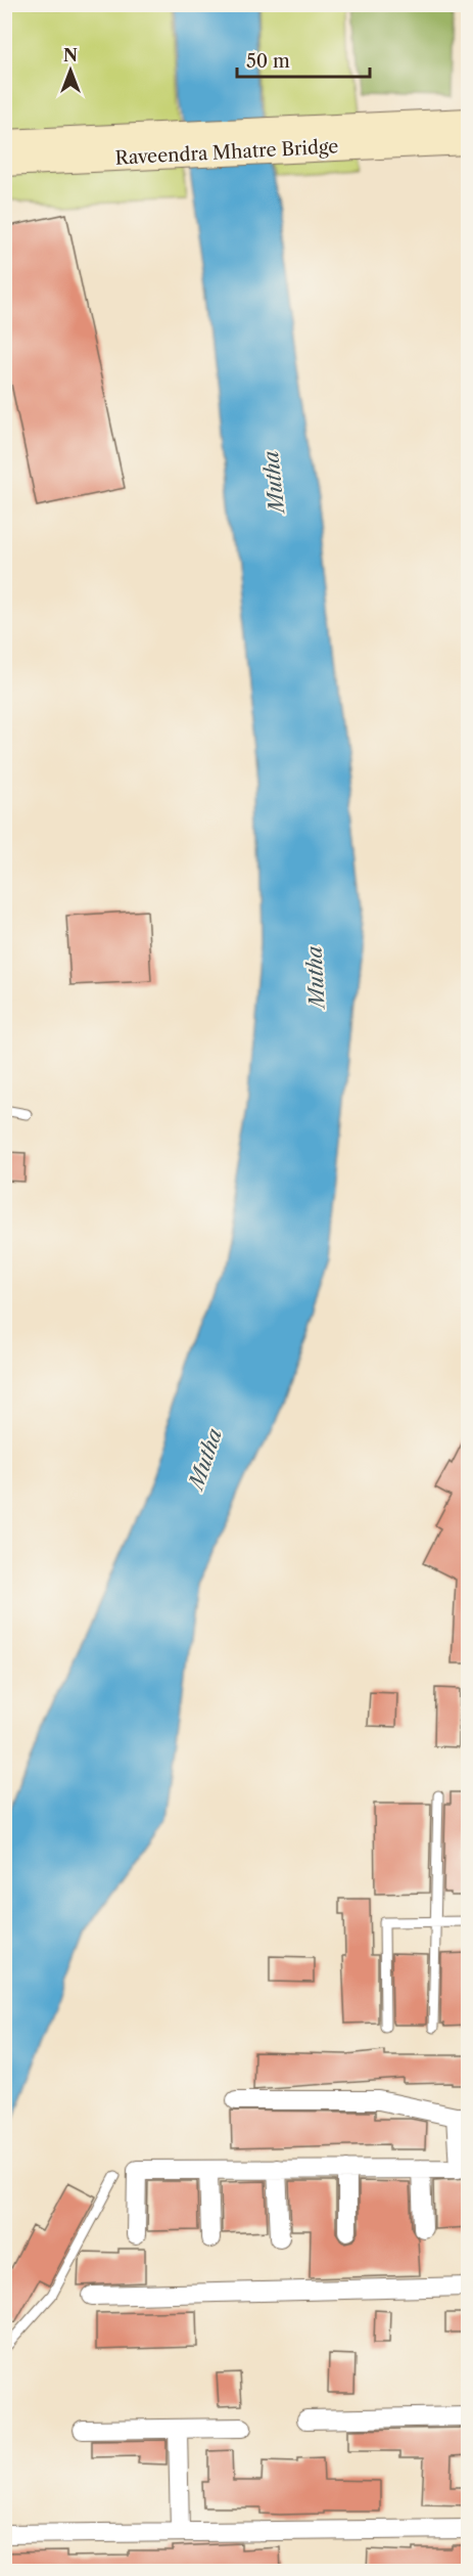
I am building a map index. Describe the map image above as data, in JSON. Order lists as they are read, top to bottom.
{
  "streets": {
    "main road": ["Raveendra Mhatre Bridge"]
  },
  "water": ["Mutha"],
  "scale_bar": "50 m",
  "north": "top"
}
